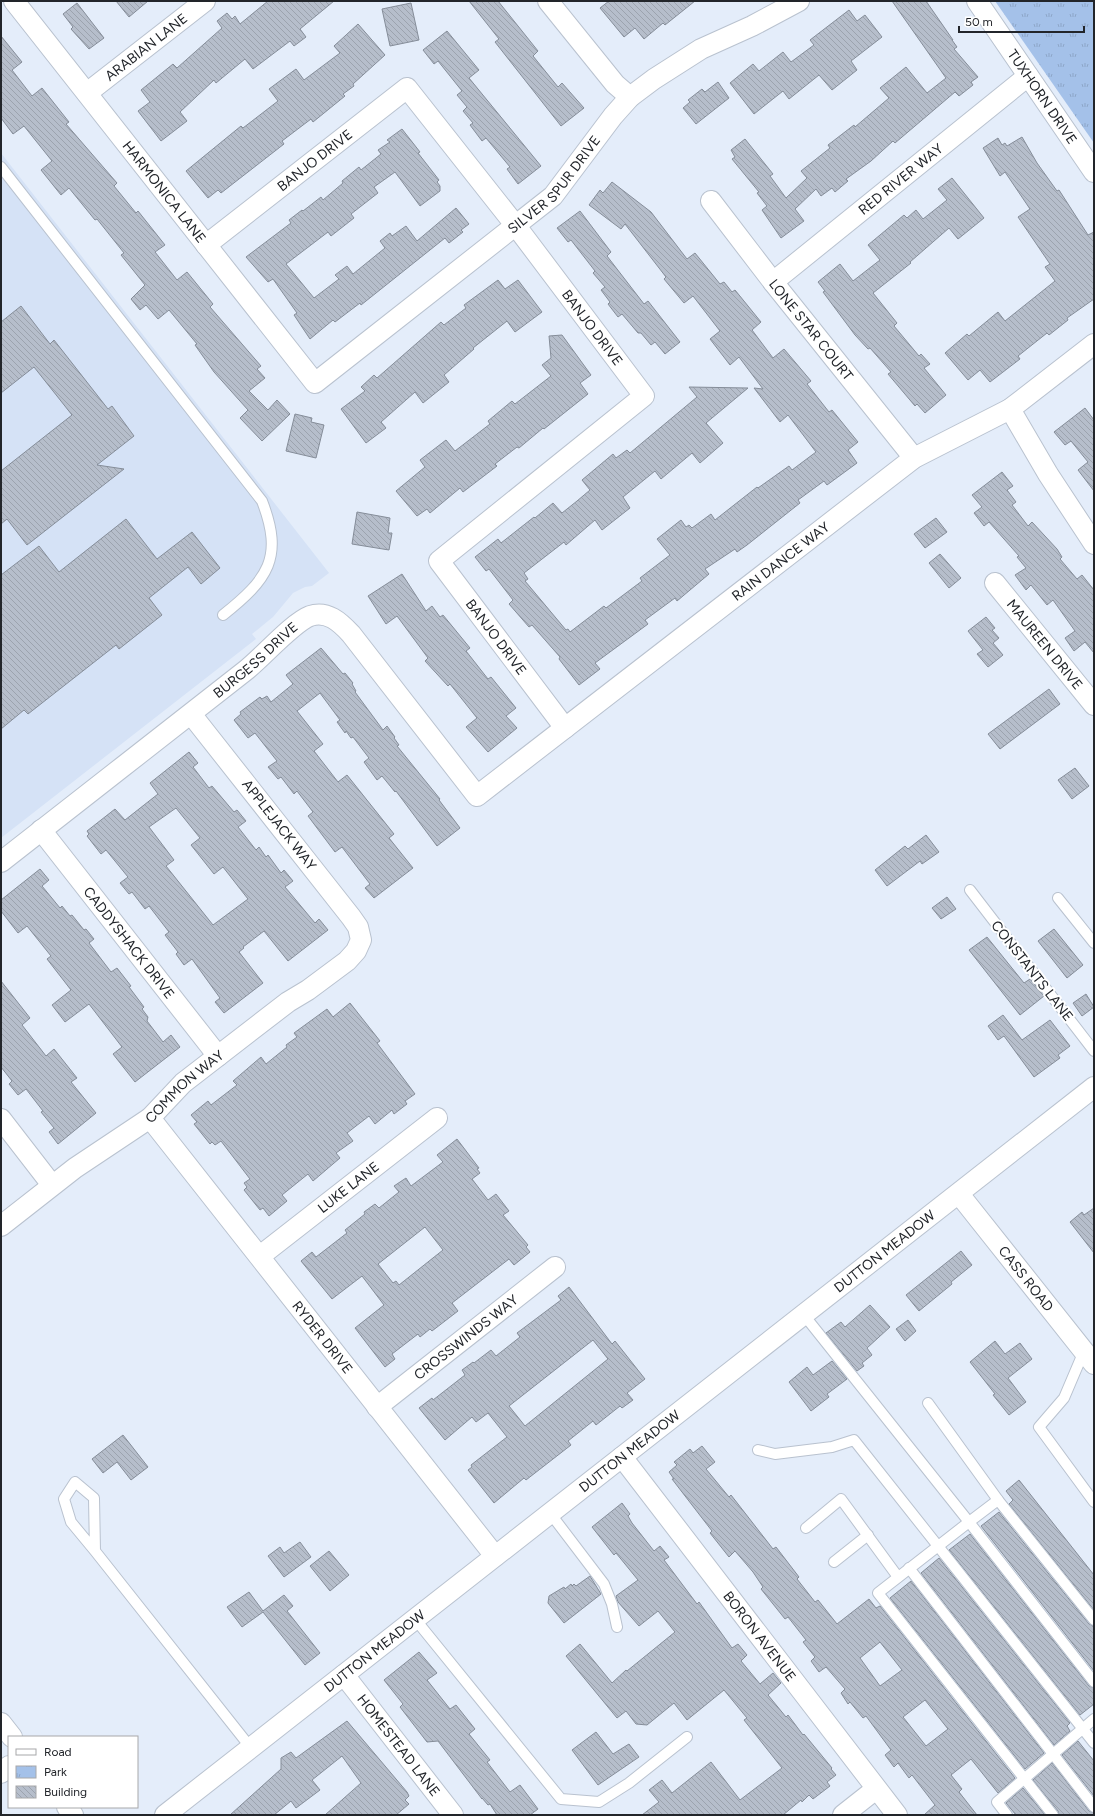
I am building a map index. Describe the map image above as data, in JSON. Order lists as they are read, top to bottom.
{
  "streets": {
    "street": [
      "ARABIAN LANE",
      "TUXHORN DRIVE",
      "BANJO DRIVE",
      "RED RIVER WAY",
      "SILVER SPUR DRIVE",
      "HARMONICA LANE",
      "LONE STAR COURT",
      "RAIN DANCE WAY",
      "MAUREEN DRIVE",
      "BURGESS DRIVE",
      "APPLEJACK WAY",
      "CADDYSHACK DRIVE",
      "COMMON WAY",
      "LUKE LANE",
      "DUTTON MEADOW",
      "CASS ROAD",
      "RYDER DRIVE",
      "CROSSWINDS WAY",
      "BORON AVENUE",
      "HOMESTEAD LANE"
    ],
    "lane": ["CONSTANTS LANE"]
  },
  "crossings": [
    ["ARABIAN LANE", "HARMONICA LANE"],
    ["TUXHORN DRIVE", "RED RIVER WAY"],
    ["BANJO DRIVE", "SILVER SPUR DRIVE"],
    ["BANJO DRIVE", "HARMONICA LANE"],
    ["BANJO DRIVE", "RAIN DANCE WAY"],
    ["RED RIVER WAY", "LONE STAR COURT"],
    ["SILVER SPUR DRIVE", "HARMONICA LANE"],
    ["LONE STAR COURT", "RAIN DANCE WAY"],
    ["RAIN DANCE WAY", "BURGESS DRIVE"],
    ["BURGESS DRIVE", "APPLEJACK WAY"],
    ["BURGESS DRIVE", "CADDYSHACK DRIVE"],
    ["APPLEJACK WAY", "COMMON WAY"],
    ["CADDYSHACK DRIVE", "COMMON WAY"],
    ["COMMON WAY", "RYDER DRIVE"],
    ["LUKE LANE", "RYDER DRIVE"],
    ["DUTTON MEADOW", "CASS ROAD"],
    ["DUTTON MEADOW", "RYDER DRIVE"],
    ["DUTTON MEADOW", "BORON AVENUE"],
    ["DUTTON MEADOW", "HOMESTEAD LANE"],
    ["RYDER DRIVE", "CROSSWINDS WAY"]
  ],
  "legend": ["Road", "Park", "Building"],
  "scale_bar": "50 m"
}
